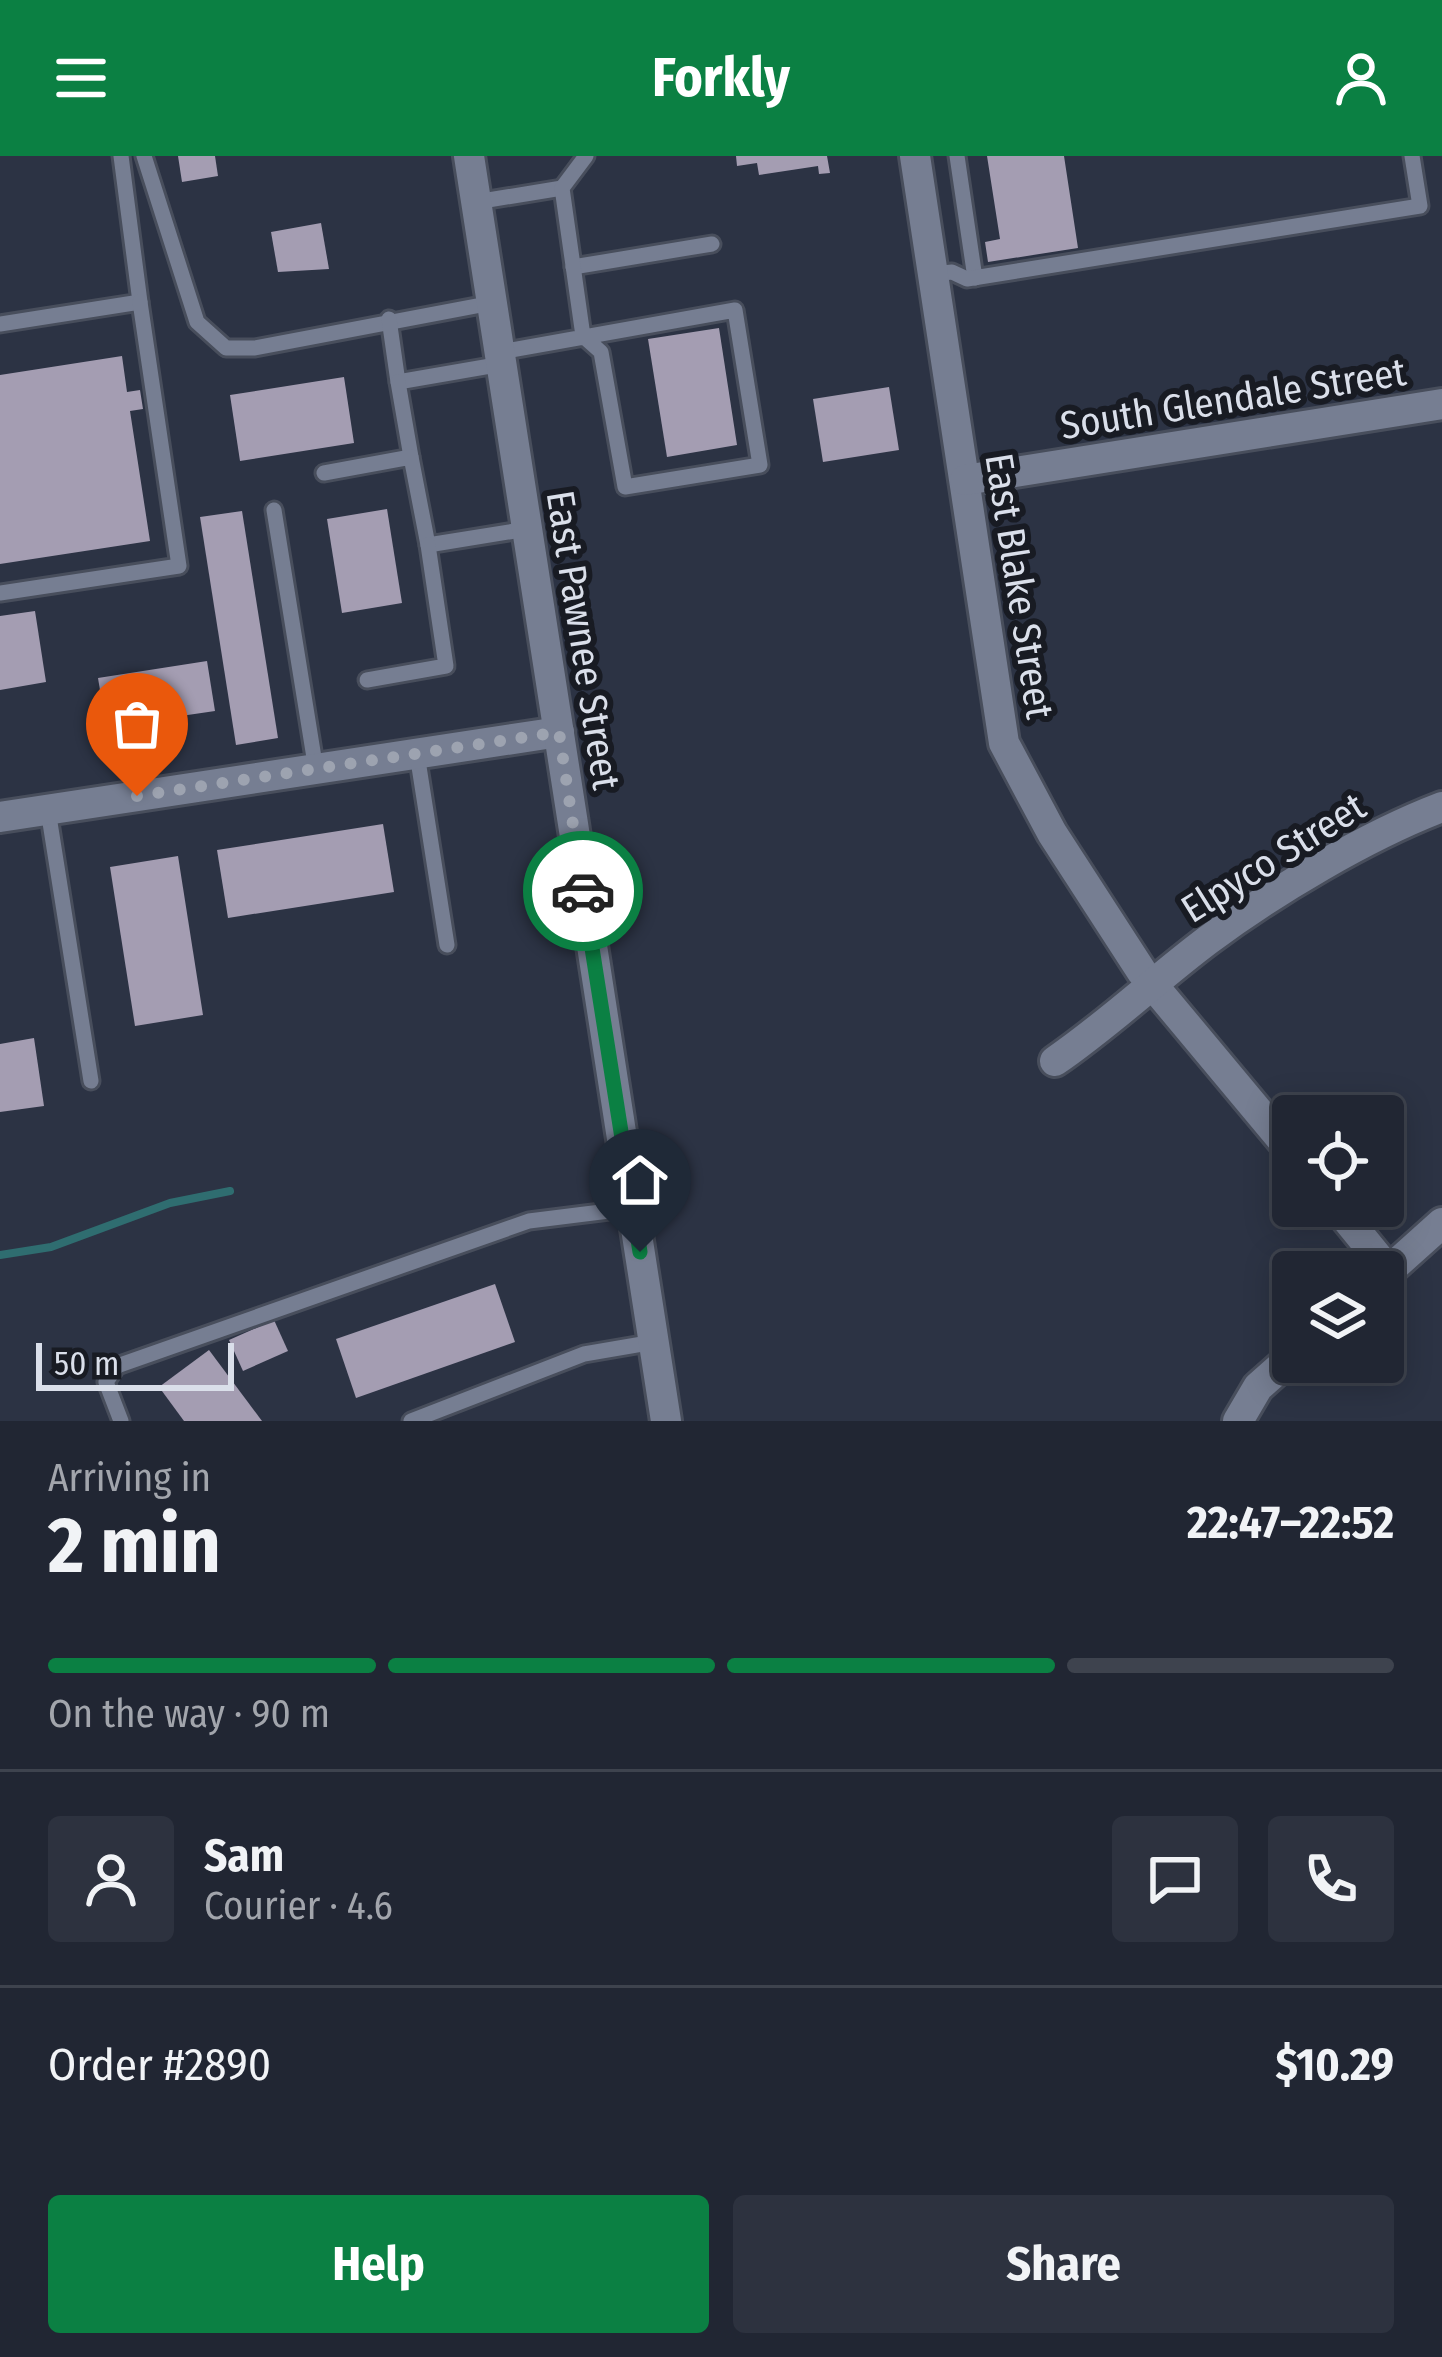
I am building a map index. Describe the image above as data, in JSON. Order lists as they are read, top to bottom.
{
  "streets": {
    "street": [
      "South Glendale Street",
      "East Blake Street",
      "East Pawnee Street",
      "Elpyco Street"
    ]
  },
  "crossings": [
    ["South Glendale Street", "East Blake Street"],
    ["East Blake Street", "Elpyco Street"]
  ],
  "scale_bar": "50 m",
  "page": {
    "header": "Forkly",
    "scale": "50 m",
    "heading": ["2 min", "Arriving in", "22:47–22:52"],
    "panel": [
      "Sam",
      "Courier · 4.6",
      "Order #2890",
      "$10.29"
    ],
    "bar": "On the way · 90 m",
    "buttons": ["Help", "Share"]
  }
}
